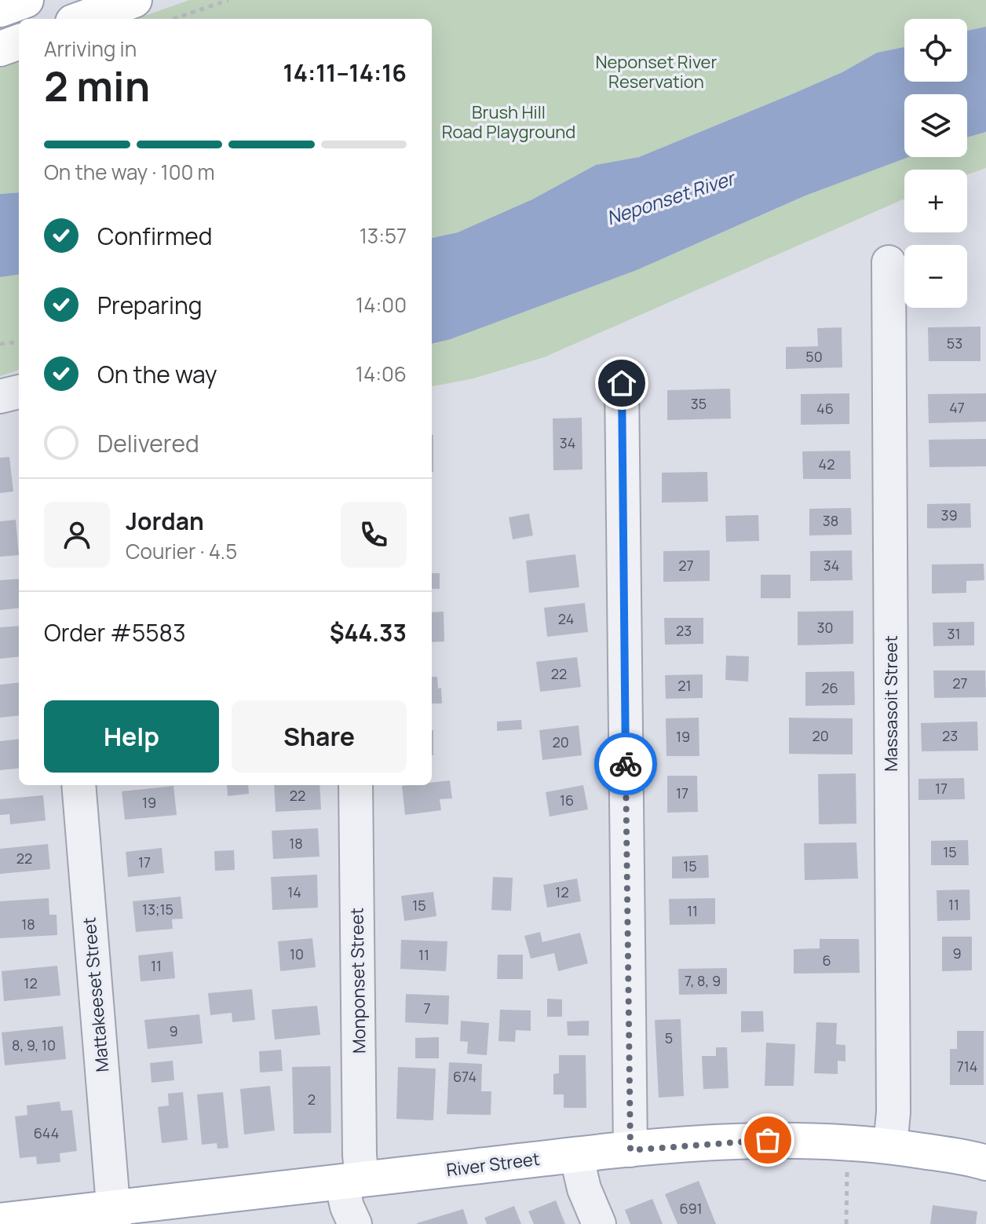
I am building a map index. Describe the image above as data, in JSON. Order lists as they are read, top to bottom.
{
  "streets": {
    "main road": ["River Street"],
    "street": ["Massasoit Street", "Monponset Street", "Mattakeeset Street"]
  },
  "crossings": [
    ["Massasoit Street", "River Street"],
    ["Monponset Street", "River Street"],
    ["Mattakeeset Street", "River Street"]
  ],
  "water": ["Neponset River"],
  "parks": ["Neponset River Reservation", "Brush Hill Road Playground"],
  "house_numbers": [
    "53",
    "50",
    "35",
    "47",
    "46",
    "34",
    "42",
    "39",
    "38",
    "27",
    "34",
    "24",
    "30",
    "23",
    "31",
    "22",
    "27",
    "21",
    "26",
    "20",
    "23",
    "19",
    "20",
    "17",
    "17",
    "22",
    "16",
    "19",
    "18",
    "15",
    "22",
    "17",
    "15",
    "14",
    "12",
    "11",
    "15",
    "13;15",
    "11",
    "18",
    "9",
    "10",
    "11",
    "6",
    "11",
    "7, 8, 9",
    "12",
    "7",
    "9",
    "5",
    "8, 9, 10",
    "714",
    "674",
    "2",
    "644",
    "691"
  ],
  "page": {
    "map_buttons": ["+", "−"],
    "heading": ["2 min", "Arriving in", "14:11–14:16"],
    "panel": [
      "Jordan",
      "Courier · 4.5",
      "Order #5583",
      "$44.33"
    ],
    "bar": "On the way · 100 m",
    "list": [
      ["Confirmed", "13:57"],
      ["Preparing", "14:00"],
      ["On the way", "14:06"],
      "Delivered"
    ],
    "buttons": ["Help", "Share"]
  }
}
